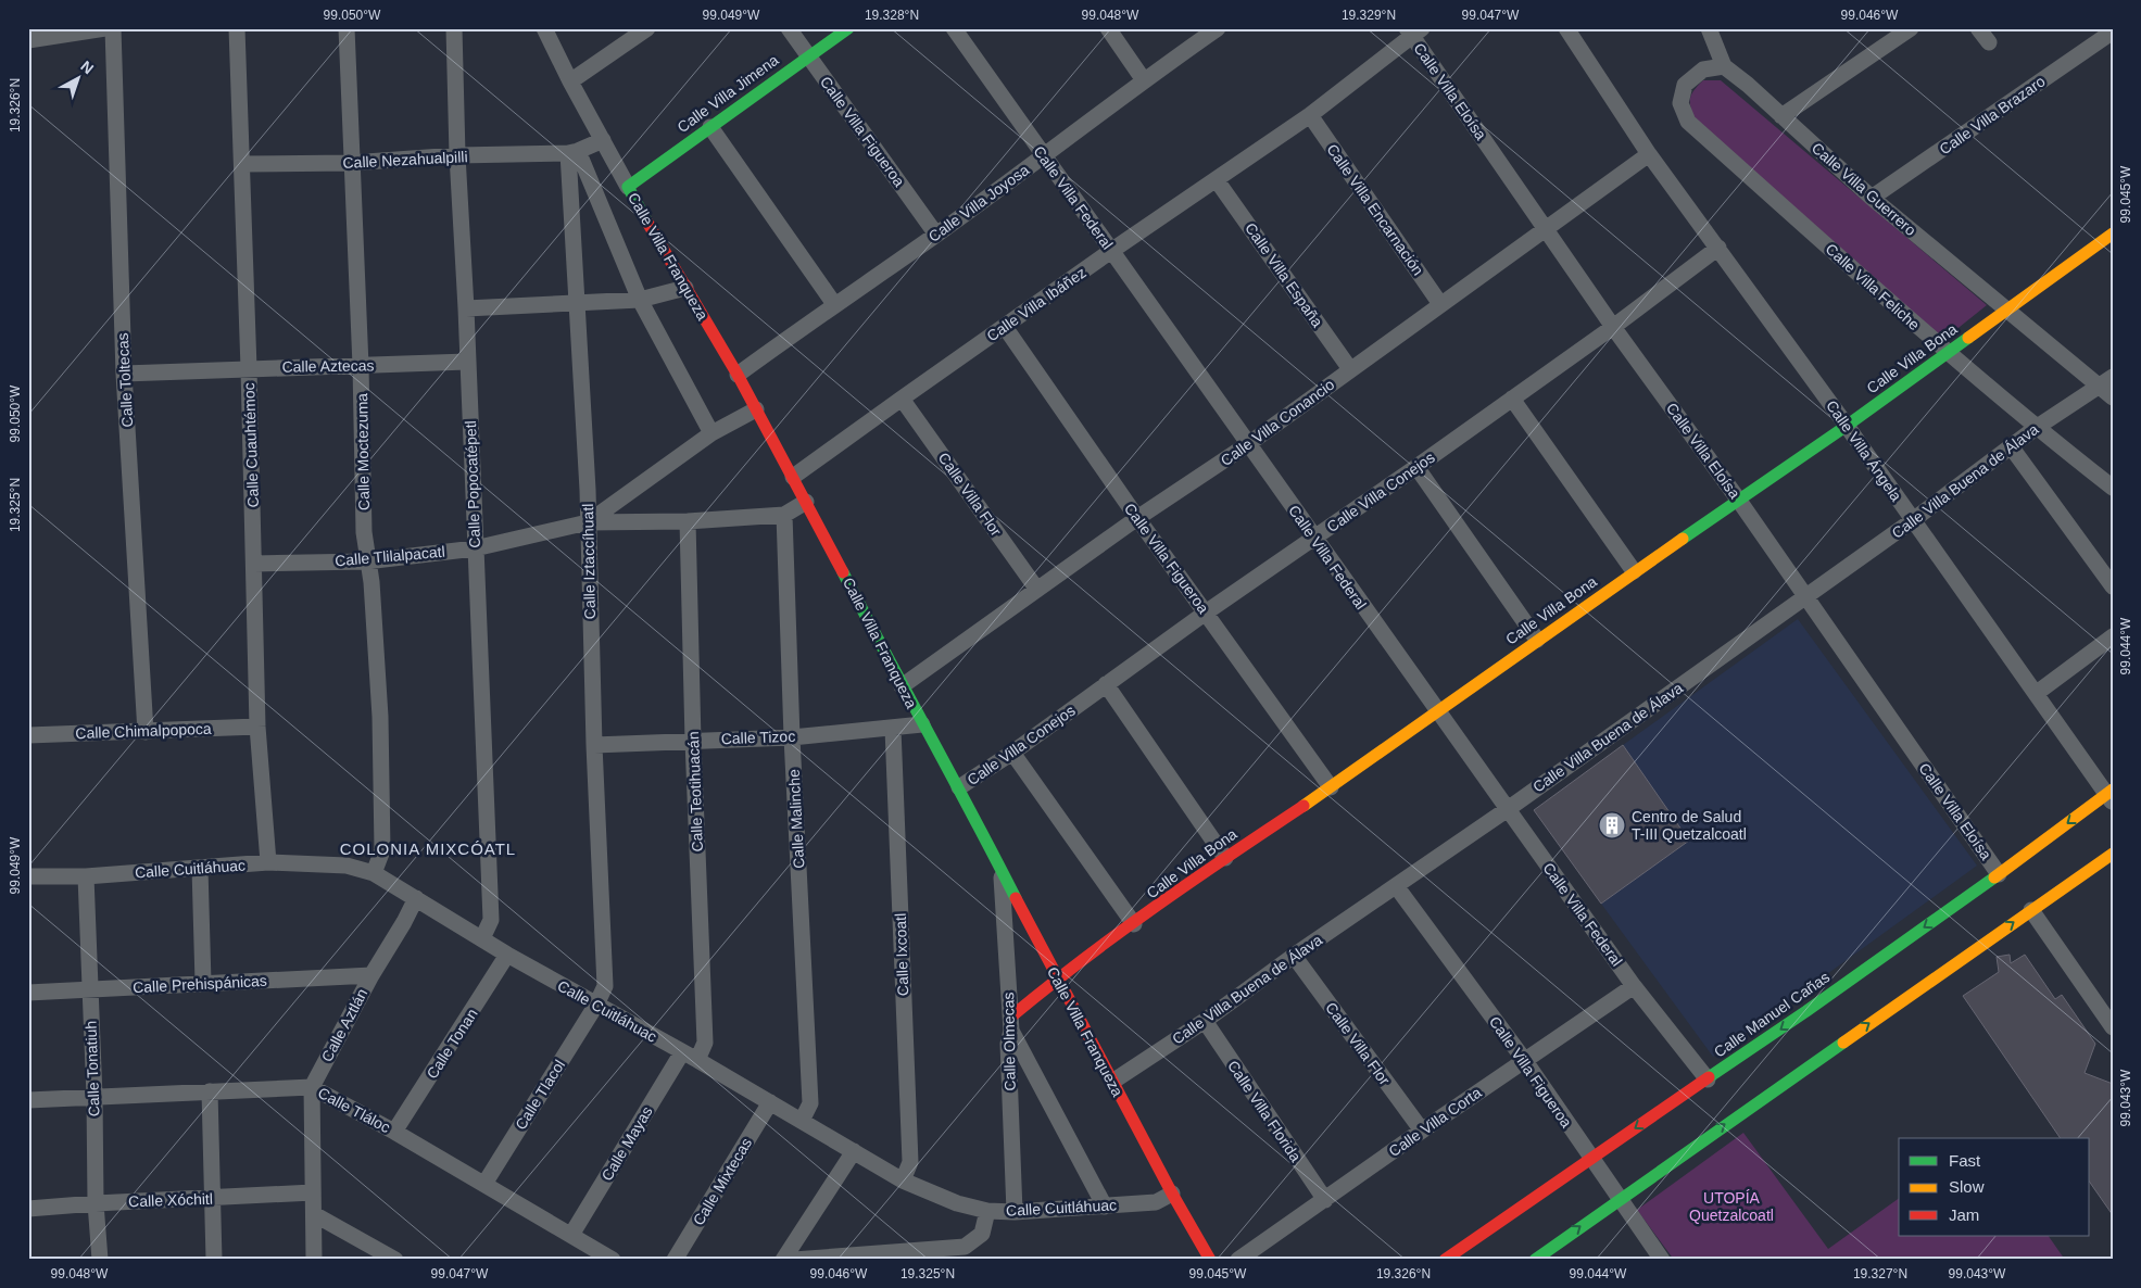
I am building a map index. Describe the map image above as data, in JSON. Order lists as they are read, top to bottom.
{
  "streets": {
    "street": [
      "Calle Villa Eloísa",
      "Calle Villa Jimena",
      "Calle Villa Brazaro",
      "Calle Villa Figueroa",
      "Calle Nezahualpilli",
      "Calle Villa Guerrero",
      "Calle Villa Federal",
      "Calle Villa Joyosa",
      "Calle Villa Encarnación",
      "Calle Villa Franqueza",
      "Calle Villa España",
      "Calle Villa Feliche",
      "Calle Villa Ibáñez",
      "Calle Villa Bona",
      "Calle Aztecas",
      "Calle Toltecas",
      "Calle Villa Conancio",
      "Calle Cuauhtémoc",
      "Calle Villa Ángela",
      "Calle Moctezuma",
      "Calle Villa Buena de Álava",
      "Calle Popocatépetl",
      "Calle Villa Conejos",
      "Calle Villa Flor",
      "Calle Tlilalpacatl",
      "Calle Iztaccíhuatl",
      "Calle Chimalpopoca",
      "Calle Tizoc",
      "Calle Teotihuacán",
      "Calle Malinche",
      "Calle Cuitláhuac",
      "Calle Ixcoatl",
      "Calle Prehispánicas",
      "Calle Manuel Cañas",
      "Calle Aztlán",
      "Calle Olmecas",
      "Calle Tonan",
      "Calle Tonatiuh",
      "Calle Tlacol",
      "Calle Tláloc",
      "Calle Villa Florida",
      "Calle Villa Corta",
      "Calle Mayas",
      "Calle Mixtecas",
      "Calle Xóchitl"
    ]
  },
  "crossings": [
    ["Calle Villa Eloísa", "Calle Villa Ibáñez"],
    ["Calle Villa Eloísa", "Calle Villa Bona"],
    ["Calle Villa Eloísa", "Calle Villa Conancio"],
    ["Calle Villa Eloísa", "Calle Villa Buena de Álava"],
    ["Calle Villa Eloísa", "Calle Villa Conejos"],
    ["Calle Villa Eloísa", "Calle Manuel Cañas"],
    ["Calle Villa Jimena", "Calle Villa Figueroa"],
    ["Calle Villa Jimena", "Calle Villa Franqueza"],
    ["Calle Villa Brazaro", "Calle Villa Guerrero"],
    ["Calle Villa Figueroa", "Calle Villa Joyosa"],
    ["Calle Villa Figueroa", "Calle Villa Ibáñez"],
    ["Calle Villa Figueroa", "Calle Villa Bona"],
    ["Calle Villa Figueroa", "Calle Villa Conancio"],
    ["Calle Villa Figueroa", "Calle Villa Buena de Álava"],
    ["Calle Villa Figueroa", "Calle Villa Conejos"],
    ["Calle Villa Figueroa", "Calle Manuel Cañas"],
    ["Calle Villa Figueroa", "Calle Villa Corta"],
    ["Calle Nezahualpilli", "Calle Cuauhtémoc"],
    ["Calle Nezahualpilli", "Calle Moctezuma"],
    ["Calle Nezahualpilli", "Calle Popocatépetl"],
    ["Calle Nezahualpilli", "Calle Iztaccíhuatl"],
    ["Calle Villa Guerrero", "Calle Villa Feliche"],
    ["Calle Villa Guerrero", "Calle Villa Bona"],
    ["Calle Villa Federal", "Calle Villa Joyosa"],
    ["Calle Villa Federal", "Calle Villa Ibáñez"],
    ["Calle Villa Federal", "Calle Villa Bona"],
    ["Calle Villa Federal", "Calle Villa Conancio"],
    ["Calle Villa Federal", "Calle Villa Buena de Álava"],
    ["Calle Villa Federal", "Calle Villa Conejos"],
    ["Calle Villa Federal", "Calle Manuel Cañas"],
    ["Calle Villa Federal", "Calle Villa Corta"],
    ["Calle Villa Joyosa", "Calle Villa Franqueza"],
    ["Calle Villa Encarnación", "Calle Villa Ibáñez"],
    ["Calle Villa Encarnación", "Calle Villa Conancio"],
    ["Calle Villa Franqueza", "Calle Villa Ibáñez"],
    ["Calle Villa Franqueza", "Calle Villa Bona"],
    ["Calle Villa Franqueza", "Calle Villa Conancio"],
    ["Calle Villa Franqueza", "Calle Villa Buena de Álava"],
    ["Calle Villa Franqueza", "Calle Villa Conejos"],
    ["Calle Villa Franqueza", "Calle Tlilalpacatl"],
    ["Calle Villa Franqueza", "Calle Tizoc"],
    ["Calle Villa Franqueza", "Calle Cuitláhuac"],
    ["Calle Villa Franqueza", "Calle Olmecas"],
    ["Calle Villa España", "Calle Villa Ibáñez"],
    ["Calle Villa España", "Calle Villa Conancio"],
    ["Calle Villa Feliche", "Calle Villa Bona"],
    ["Calle Villa Feliche", "Calle Villa Buena de Álava"],
    ["Calle Villa Ibáñez", "Calle Villa Flor"],
    ["Calle Villa Bona", "Calle Villa Ángela"],
    ["Calle Villa Bona", "Calle Olmecas"],
    ["Calle Aztecas", "Calle Toltecas"],
    ["Calle Aztecas", "Calle Cuauhtémoc"],
    ["Calle Aztecas", "Calle Moctezuma"],
    ["Calle Aztecas", "Calle Popocatépetl"],
    ["Calle Toltecas", "Calle Chimalpopoca"],
    ["Calle Villa Conancio", "Calle Villa Ángela"],
    ["Calle Villa Conancio", "Calle Villa Flor"],
    ["Calle Cuauhtémoc", "Calle Tlilalpacatl"],
    ["Calle Cuauhtémoc", "Calle Chimalpopoca"],
    ["Calle Cuauhtémoc", "Calle Cuitláhuac"],
    ["Calle Villa Ángela", "Calle Villa Buena de Álava"],
    ["Calle Villa Ángela", "Calle Villa Conejos"],
    ["Calle Villa Ángela", "Calle Manuel Cañas"],
    ["Calle Moctezuma", "Calle Tlilalpacatl"],
    ["Calle Moctezuma", "Calle Cuitláhuac"],
    ["Calle Villa Buena de Álava", "Calle Villa Flor"],
    ["Calle Villa Buena de Álava", "Calle Villa Florida"],
    ["Calle Popocatépetl", "Calle Tlilalpacatl"],
    ["Calle Popocatépetl", "Calle Cuitláhuac"],
    ["Calle Villa Flor", "Calle Villa Corta"],
    ["Calle Tlilalpacatl", "Calle Iztaccíhuatl"],
    ["Calle Tlilalpacatl", "Calle Teotihuacán"],
    ["Calle Tlilalpacatl", "Calle Malinche"],
    ["Calle Iztaccíhuatl", "Calle Tizoc"],
    ["Calle Iztaccíhuatl", "Calle Cuitláhuac"],
    ["Calle Iztaccíhuatl", "Calle Tlacol"],
    ["Calle Tizoc", "Calle Teotihuacán"],
    ["Calle Tizoc", "Calle Malinche"],
    ["Calle Tizoc", "Calle Ixcoatl"],
    ["Calle Teotihuacán", "Calle Cuitláhuac"],
    ["Calle Teotihuacán", "Calle Mayas"],
    ["Calle Malinche", "Calle Cuitláhuac"],
    ["Calle Cuitláhuac", "Calle Ixcoatl"],
    ["Calle Cuitláhuac", "Calle Aztlán"],
    ["Calle Cuitláhuac", "Calle Olmecas"],
    ["Calle Cuitláhuac", "Calle Tonan"],
    ["Calle Cuitláhuac", "Calle Tonatiuh"],
    ["Calle Cuitláhuac", "Calle Tlacol"],
    ["Calle Cuitláhuac", "Calle Mayas"],
    ["Calle Cuitláhuac", "Calle Mixtecas"],
    ["Calle Prehispánicas", "Calle Aztlán"],
    ["Calle Prehispánicas", "Calle Tonatiuh"],
    ["Calle Aztlán", "Calle Tláloc"],
    ["Calle Aztlán", "Calle Xóchitl"],
    ["Calle Tonan", "Calle Tláloc"],
    ["Calle Tonatiuh", "Calle Tláloc"],
    ["Calle Tonatiuh", "Calle Xóchitl"],
    ["Calle Tlacol", "Calle Tláloc"],
    ["Calle Tláloc", "Calle Mayas"],
    ["Calle Villa Florida", "Calle Villa Corta"]
  ],
  "districts": ["COLONIA MIXCÓATL"],
  "parks": ["UTOPÍA Quetzalcoatl"],
  "places": {
    "building": ["Centro de Salud T-III Quetzalcoatl"]
  },
  "legend": ["Fast", "Slow", "Jam"],
  "north": "top right",
  "coordinates": [
    "99.050°W",
    "99.049°W",
    "19.328°N",
    "99.048°W",
    "19.329°N",
    "99.047°W",
    "99.046°W",
    "19.326°N",
    "99.045°W",
    "19.325°N",
    "99.044°W",
    "99.043°W",
    "19.327°N"
  ]
}
